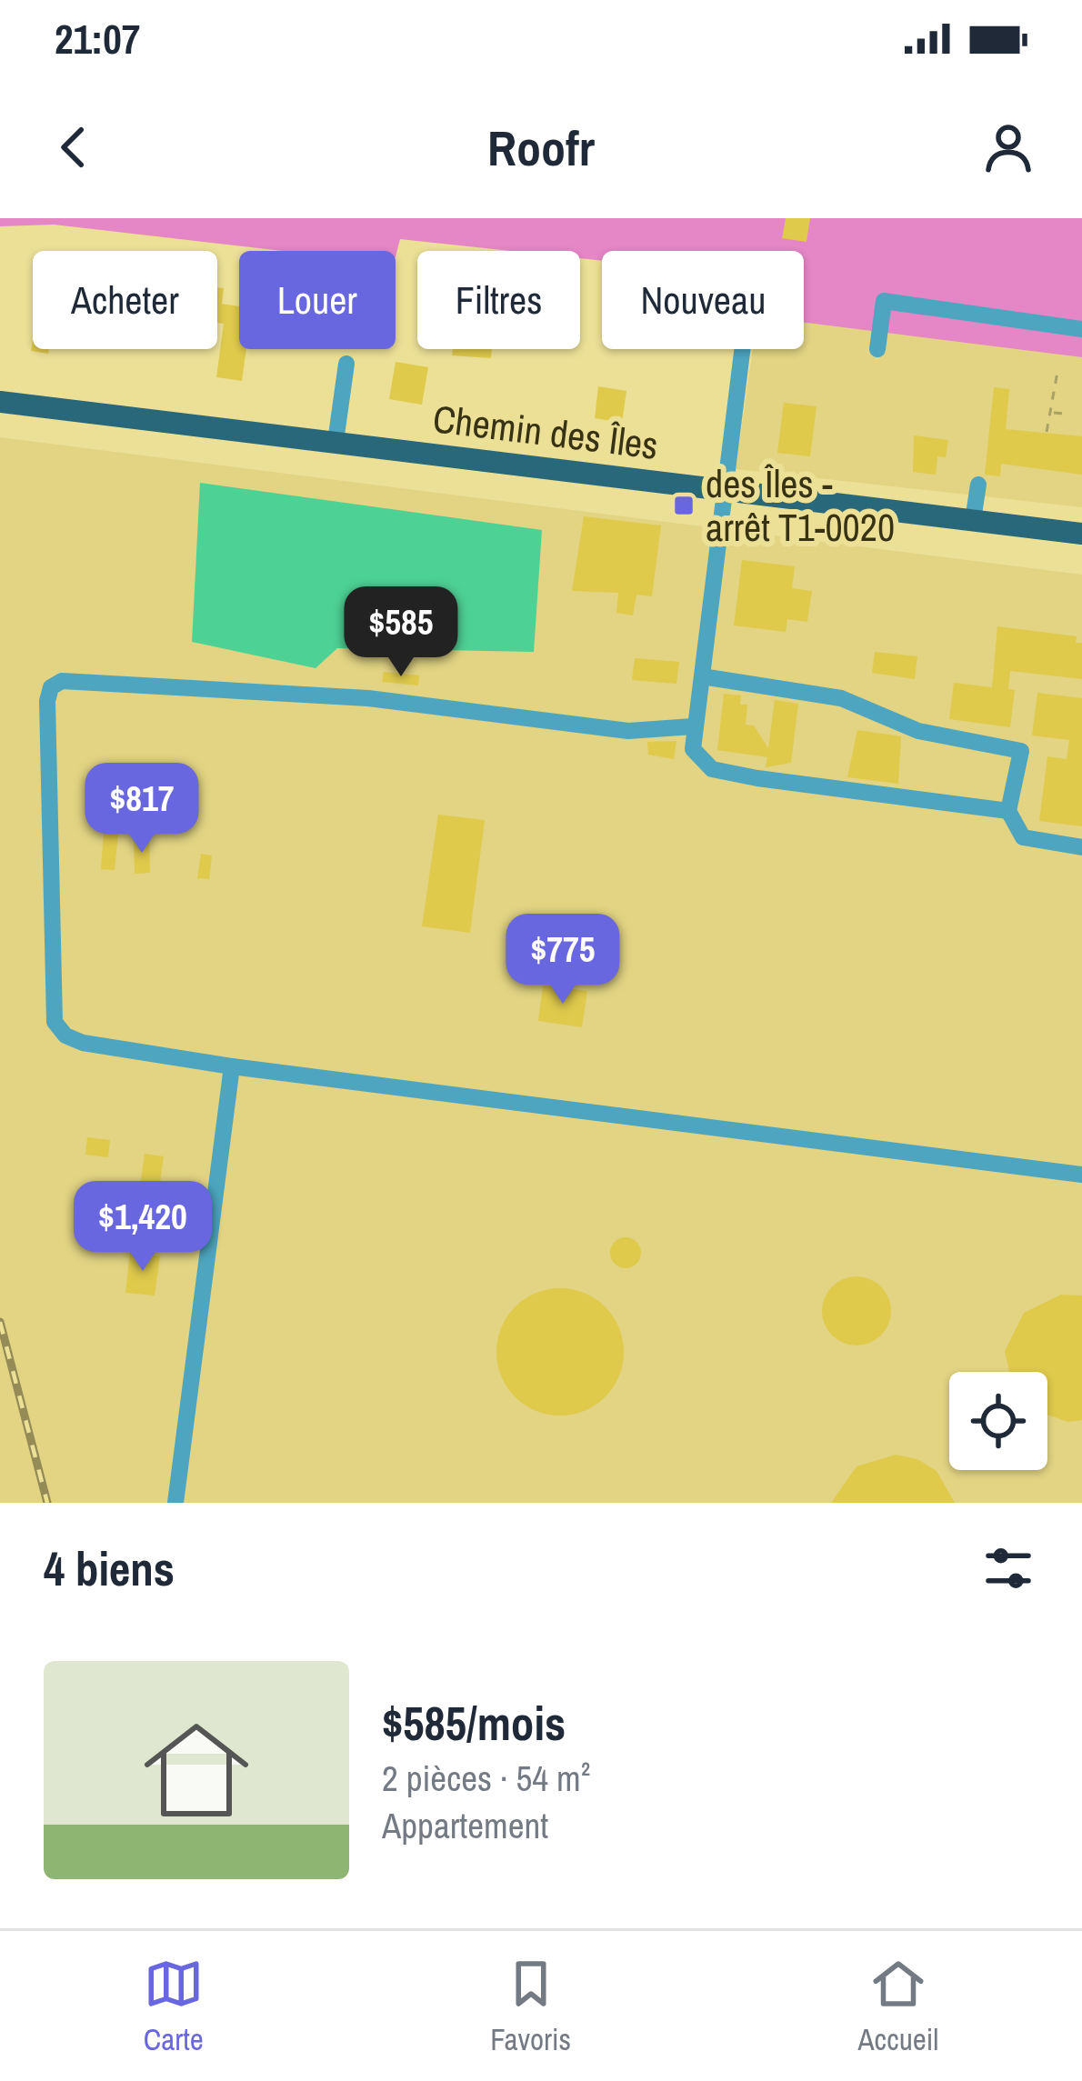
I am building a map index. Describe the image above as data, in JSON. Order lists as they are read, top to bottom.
{
  "streets": {
    "main road": ["Chemin des Îles"]
  },
  "places": {
    "transit": ["des Îles - arrêt T1-0020"]
  },
  "page": {
    "status": "21:07",
    "header": "Roofr",
    "chip": [
      "Acheter",
      "Louer",
      "Filtres",
      "Nouveau"
    ],
    "price": [
      "$585",
      "$817",
      "$775",
      "$1,420"
    ],
    "heading": "4 biens",
    "list": [
      {
        "name": "$585/mois",
        "note": "2 pièces · 54 m² · Appartement"
      }
    ],
    "tabs": ["Carte", "Favoris", "Accueil"]
  }
}
